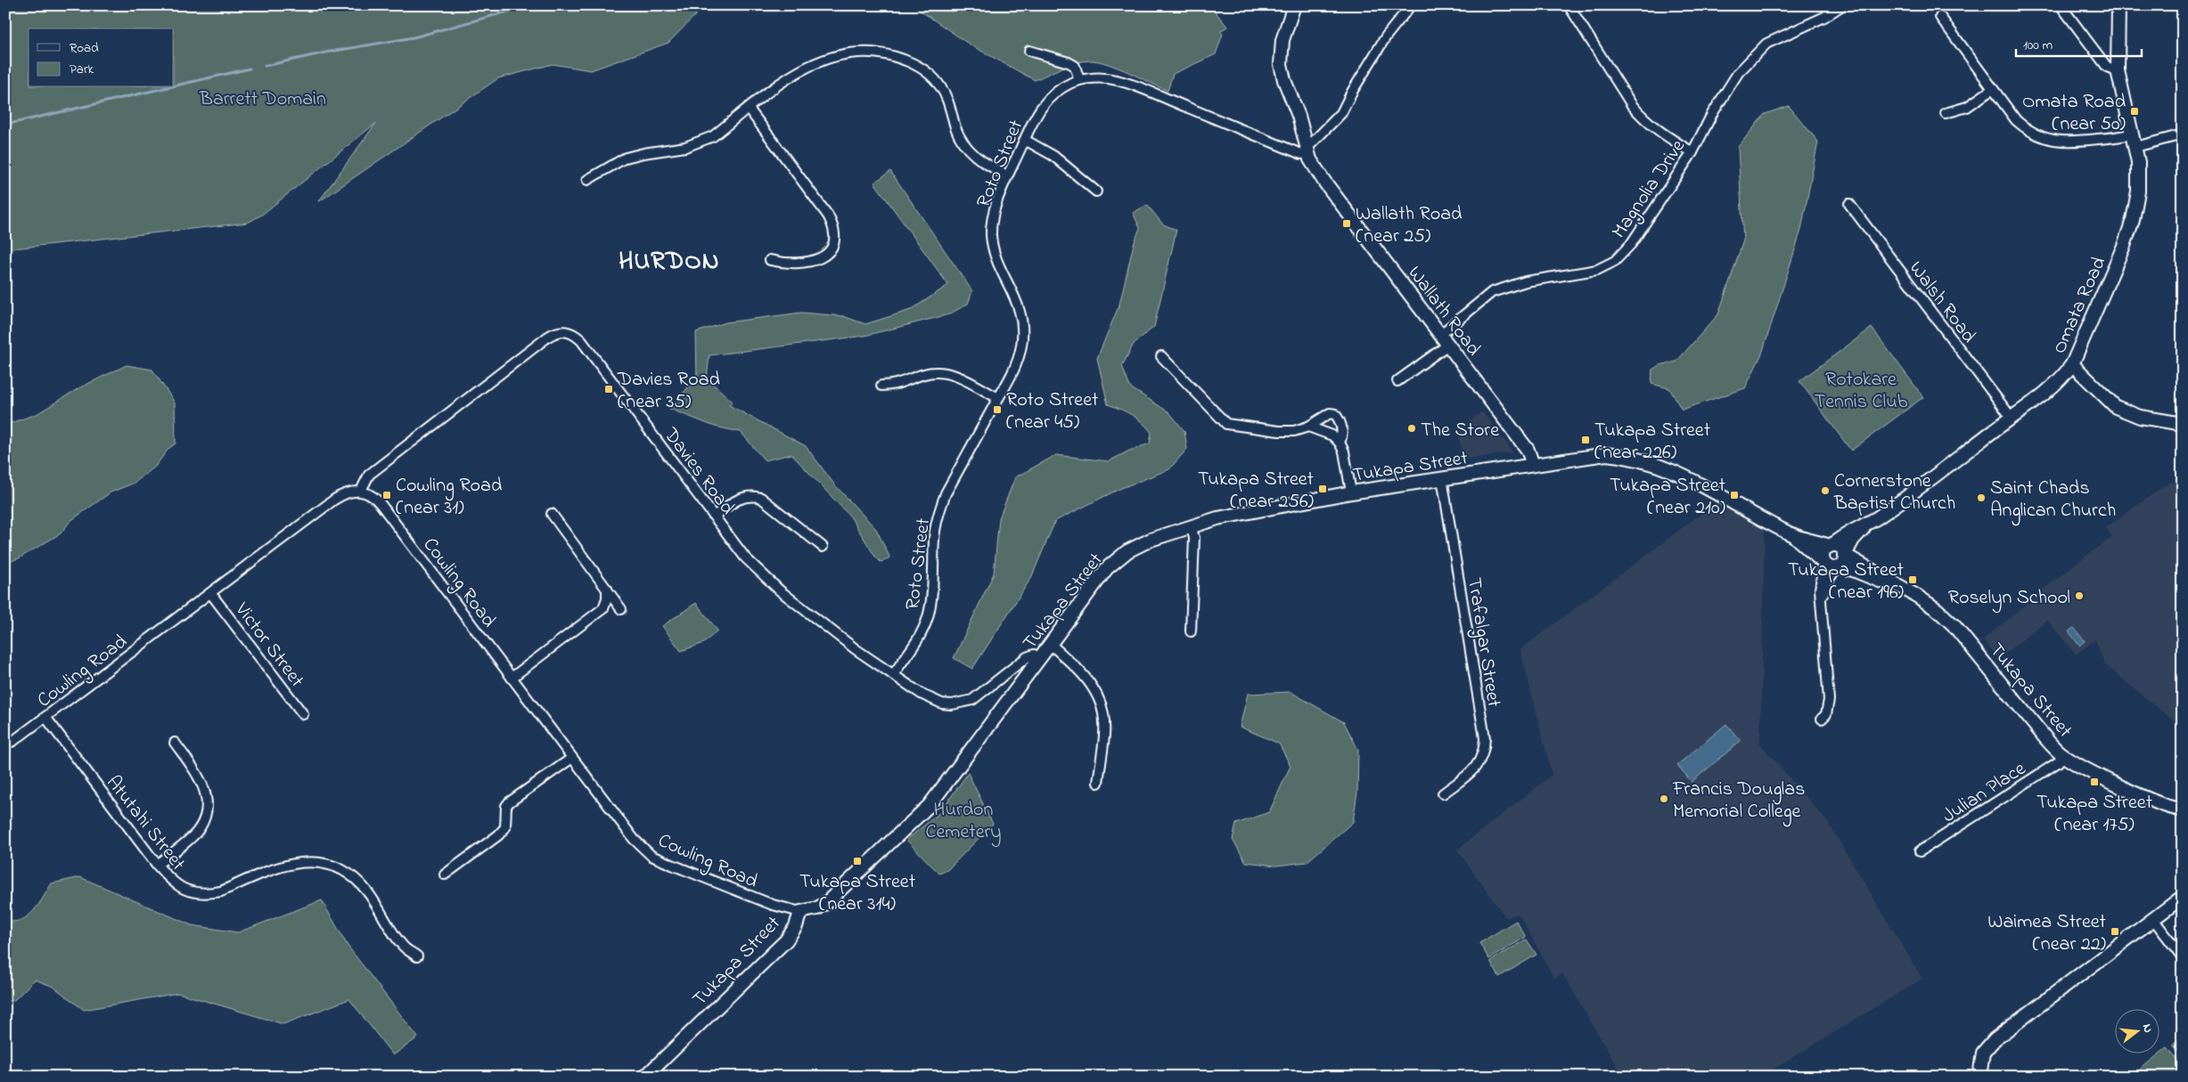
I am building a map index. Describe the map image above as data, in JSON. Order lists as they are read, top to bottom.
{
  "streets": {
    "street": [
      "Roto Street",
      "Magnolia Drive",
      "Walsh Road",
      "Omata Road",
      "Wallath Road",
      "Tukapa Street",
      "Davies Road",
      "Cowling Road",
      "Trafalgar Street",
      "Victor Street",
      "Julian Place",
      "Atutahi Street"
    ]
  },
  "crossings": [
    ["Roto Street", "Wallath Road"],
    ["Roto Street", "Davies Road"],
    ["Magnolia Drive", "Wallath Road"],
    ["Walsh Road", "Omata Road"],
    ["Omata Road", "Tukapa Street"],
    ["Wallath Road", "Tukapa Street"],
    ["Tukapa Street", "Davies Road"],
    ["Tukapa Street", "Cowling Road"],
    ["Tukapa Street", "Trafalgar Street"],
    ["Tukapa Street", "Julian Place"],
    ["Davies Road", "Cowling Road"],
    ["Cowling Road", "Victor Street"],
    ["Cowling Road", "Atutahi Street"]
  ],
  "districts": ["HURDON"],
  "parks": ["Barrett Domain", "Rotokare Tennis Club", "Hurdon Cemetery"],
  "places": {
    "transit": [
      "Omata Road (near 50)",
      "Wallath Road (near 25)",
      "Davies Road (near 35)",
      "Roto Street (near 45)",
      "Tukapa Street (near 226)",
      "Tukapa Street (near 256)",
      "Cowling Road (near 31)",
      "Tukapa Street (near 210)",
      "Tukapa Street (near 196)",
      "Tukapa Street (near 175)",
      "Tukapa Street (near 314)",
      "Waimea Street (near 22)"
    ],
    "other": [
      "The Store",
      "Cornerstone Baptist Church",
      "Saint Chads Anglican Church",
      "Roselyn School",
      "Francis Douglas Memorial College"
    ]
  },
  "legend": ["Road", "Park"],
  "scale_bar": "100 m",
  "north": "right"
}
